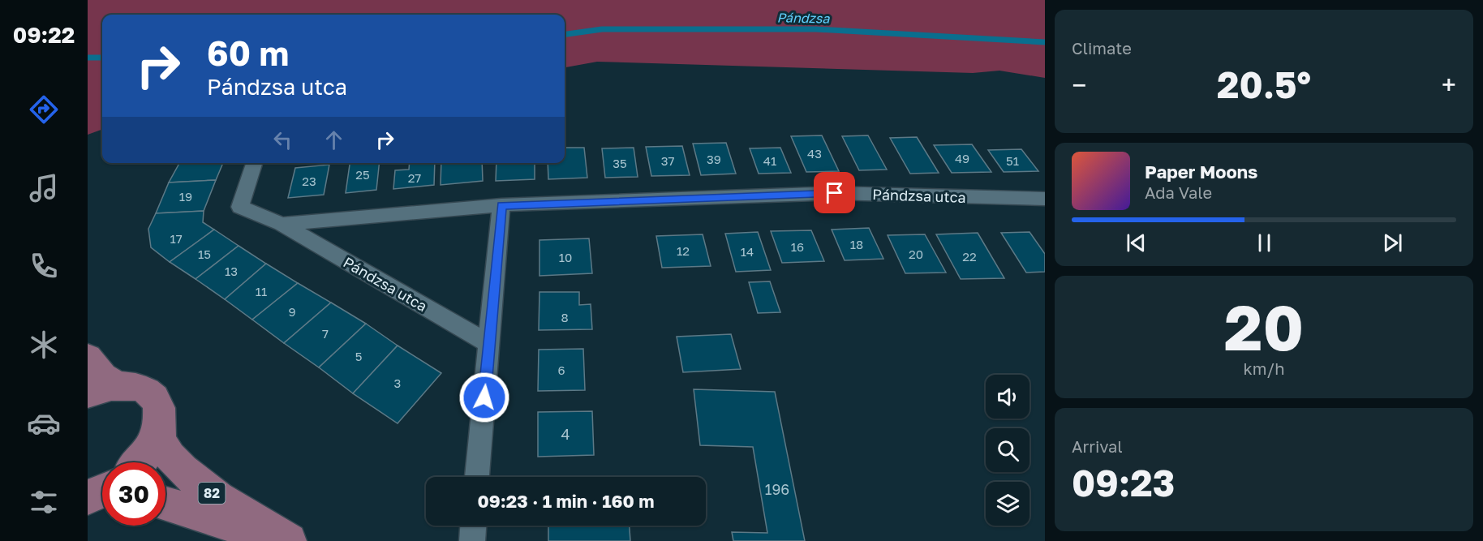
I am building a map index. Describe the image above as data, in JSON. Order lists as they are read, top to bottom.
{
  "streets": {
    "main road": ["82"],
    "street": ["Pándzsa utca"]
  },
  "water": ["Pándzsa"],
  "house_numbers": [
    "43",
    "49",
    "39",
    "37",
    "41",
    "51",
    "35",
    "25",
    "27",
    "23",
    "19",
    "17",
    "18",
    "16",
    "12",
    "14",
    "15",
    "20",
    "22",
    "10",
    "13",
    "11",
    "9",
    "8",
    "7",
    "5",
    "6",
    "3",
    "4",
    "196"
  ],
  "page": {
    "tabs": "09:22",
    "tile": [
      "Climate",
      ["20", "km/h"],
      ["Arrival", "09:23"]
    ],
    "turn": ["60 m", "Pándzsa utca"],
    "heat": ["−", "20.5°", "+"],
    "song": ["Paper Moons", "Ada Vale"],
    "limit": "30",
    "trip": "09:23 · 1 min · 160 m"
  }
}
